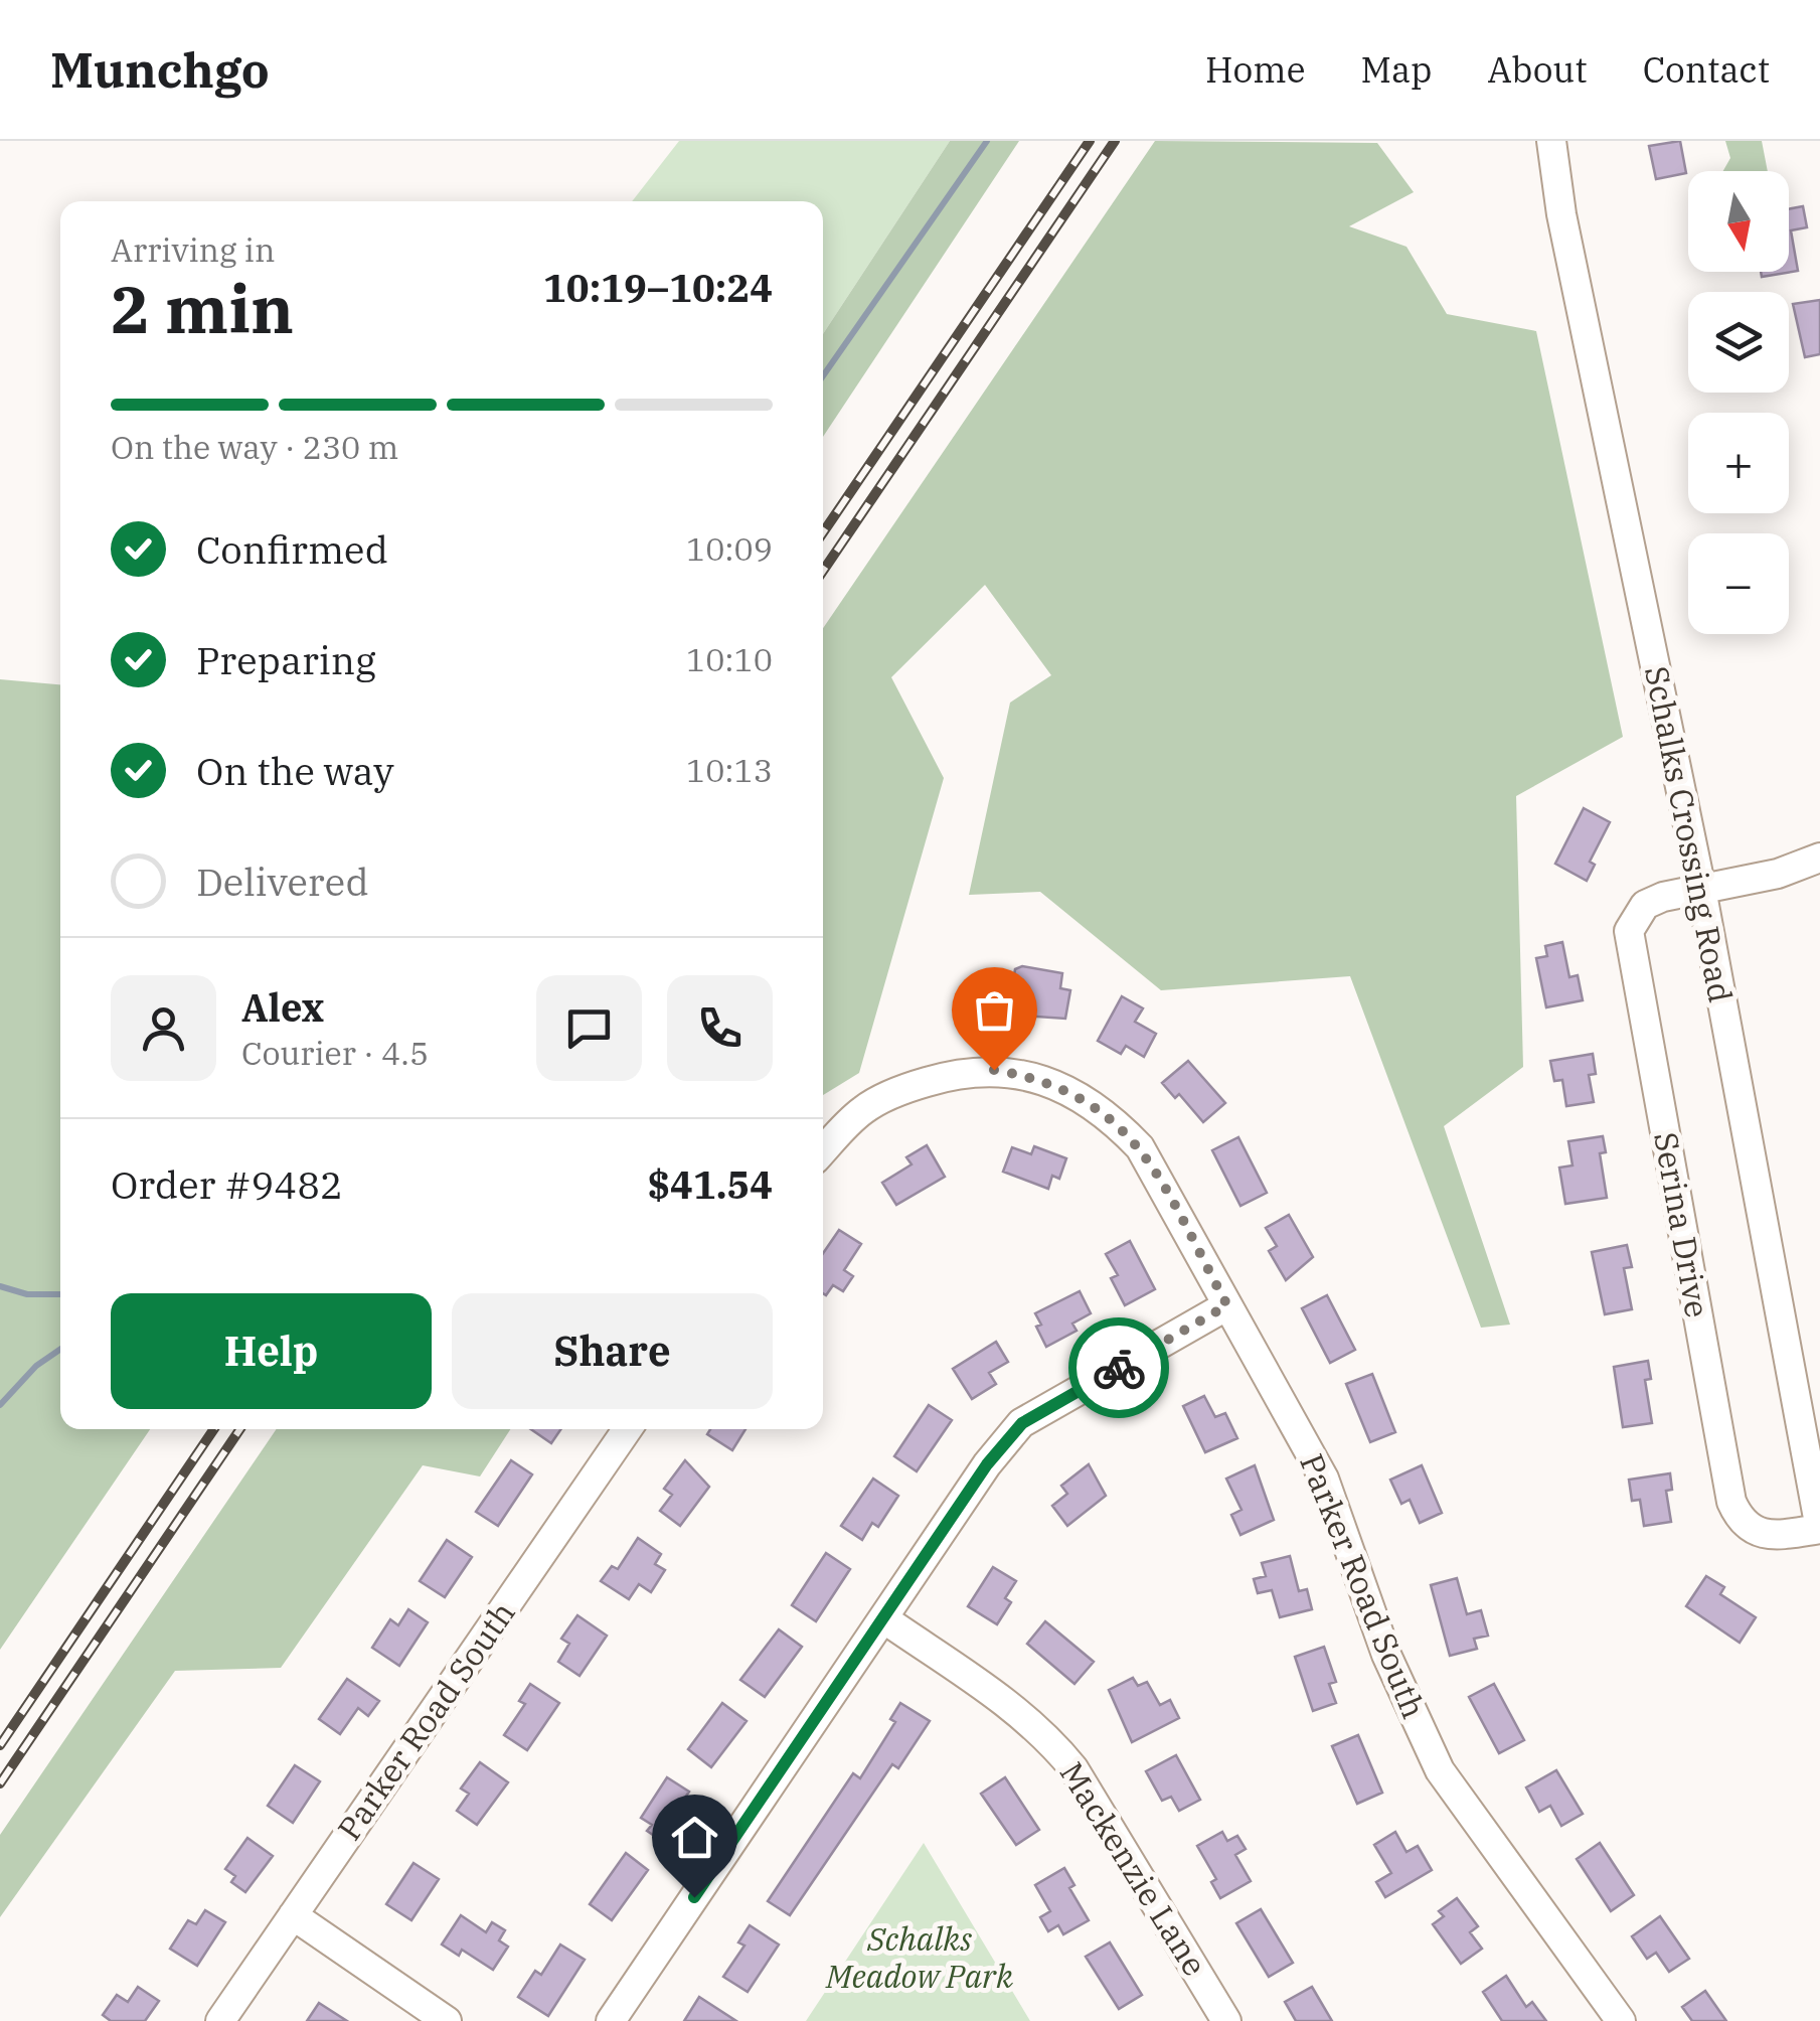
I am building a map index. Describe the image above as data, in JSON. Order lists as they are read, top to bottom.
{
  "streets": {
    "street": [
      "Schalks Crossing Road",
      "Serina Drive",
      "Parker Road South",
      "Mackenzie Lane"
    ]
  },
  "crossings": [
    ["Schalks Crossing Road", "Serina Drive"]
  ],
  "parks": ["Schalks Meadow Park"],
  "north": "bottom",
  "page": {
    "header": "Munchgo",
    "nav": [
      "Home",
      "Map",
      "About",
      "Contact"
    ],
    "map_buttons": ["+", "−"],
    "heading": ["2 min", "Arriving in", "10:19–10:24"],
    "panel": [
      "Alex",
      "Courier · 4.5",
      "Order #9482",
      "$41.54"
    ],
    "bar": "On the way · 230 m",
    "list": [
      ["Confirmed", "10:09"],
      ["Preparing", "10:10"],
      ["On the way", "10:13"],
      "Delivered"
    ],
    "buttons": ["Help", "Share"]
  }
}
